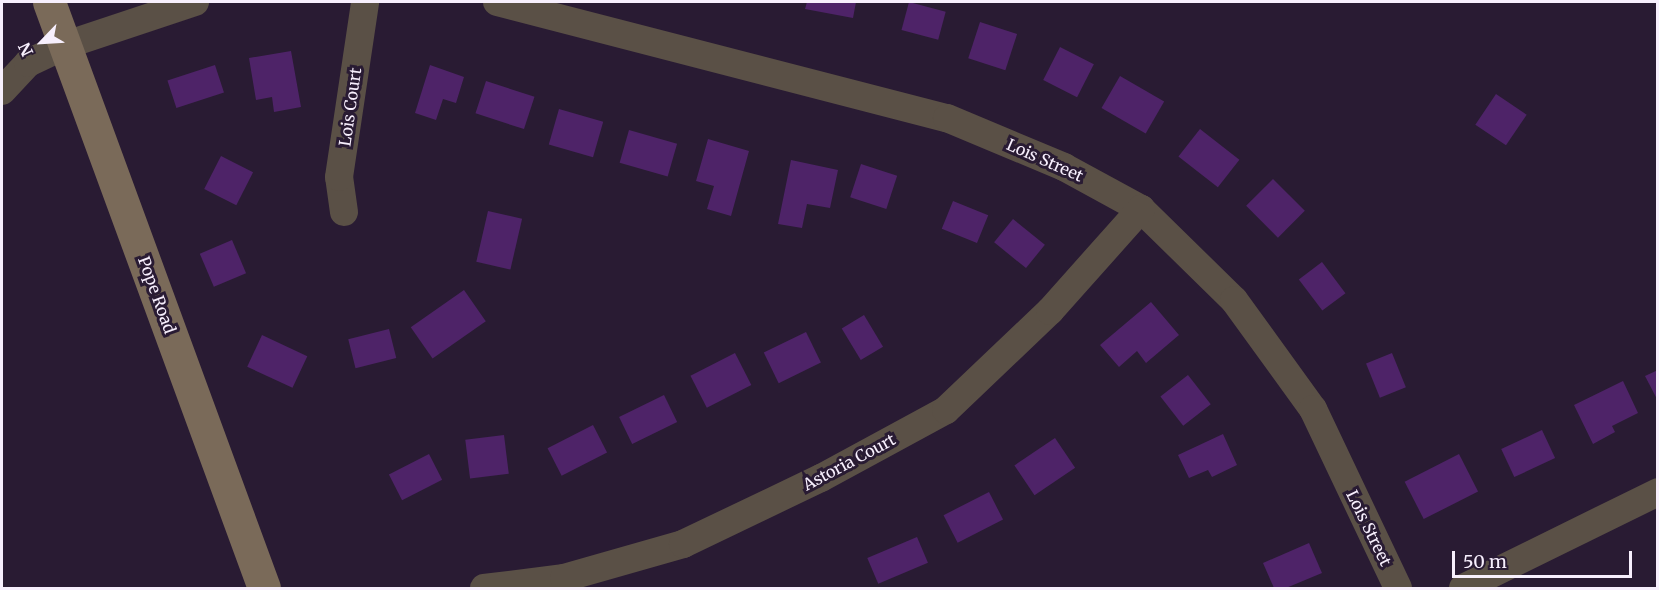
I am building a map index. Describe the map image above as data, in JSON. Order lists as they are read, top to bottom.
{
  "streets": {
    "street": [
      "Lois Court",
      "Lois Street",
      "Pope Road",
      "Astoria Court"
    ]
  },
  "crossings": [
    ["Lois Street", "Astoria Court"]
  ],
  "scale_bar": "50 m",
  "north": "bottom left"
}
